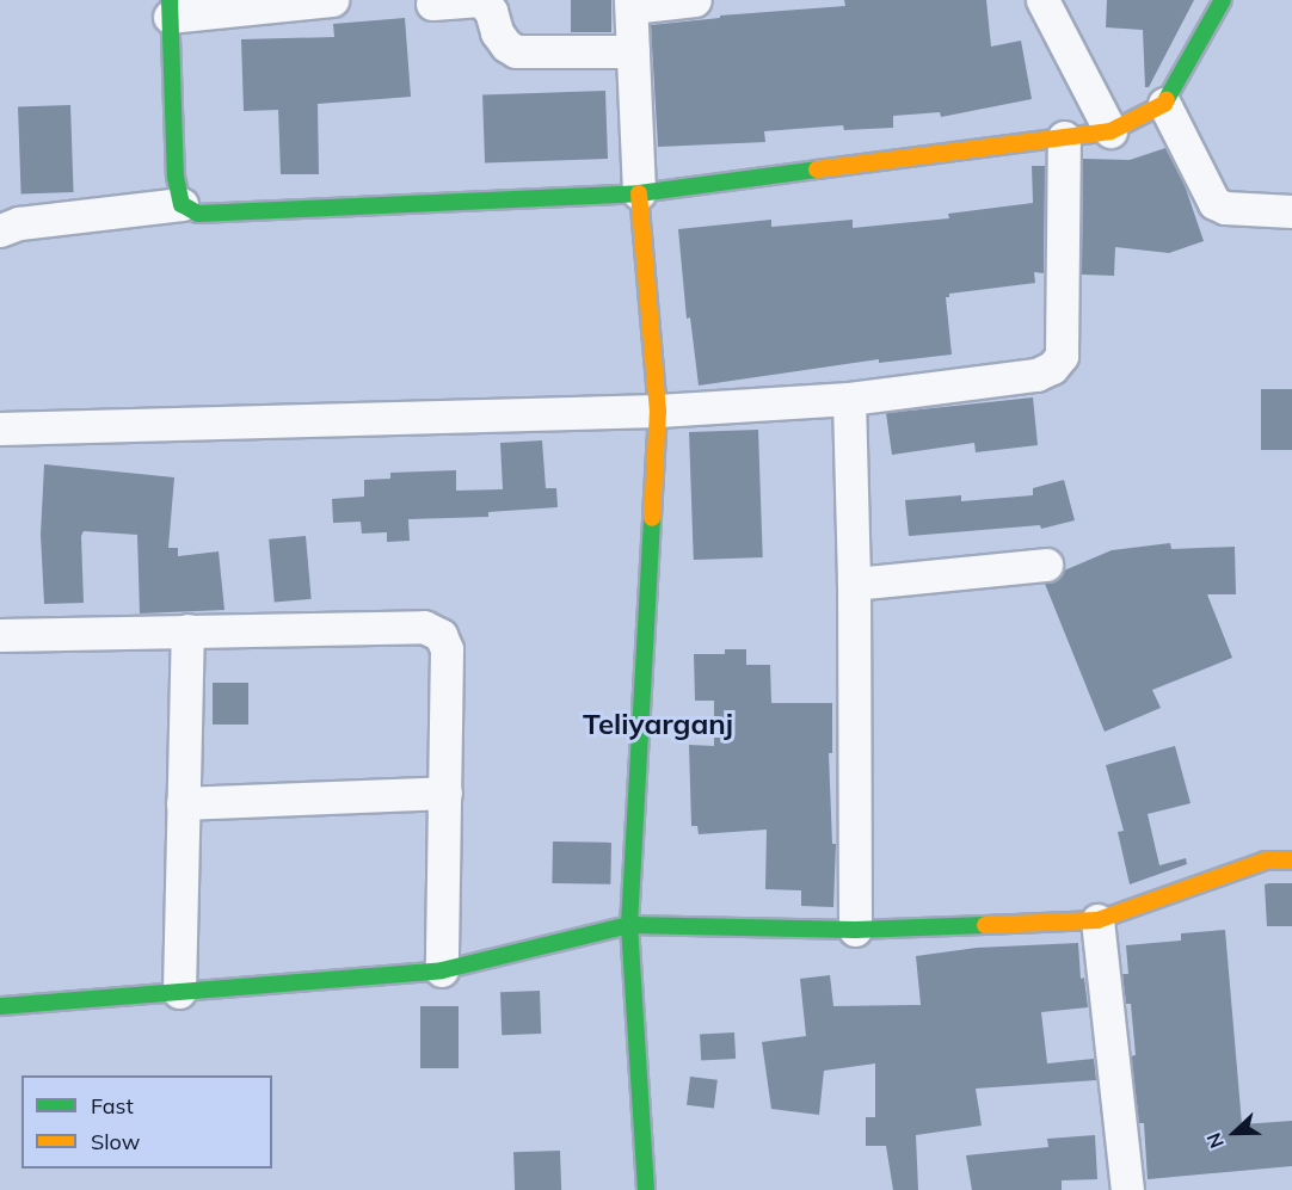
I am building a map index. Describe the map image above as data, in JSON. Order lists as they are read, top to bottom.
{
  "districts": ["Teliyarganj"],
  "legend": ["Fast", "Slow"],
  "north": "left"
}
